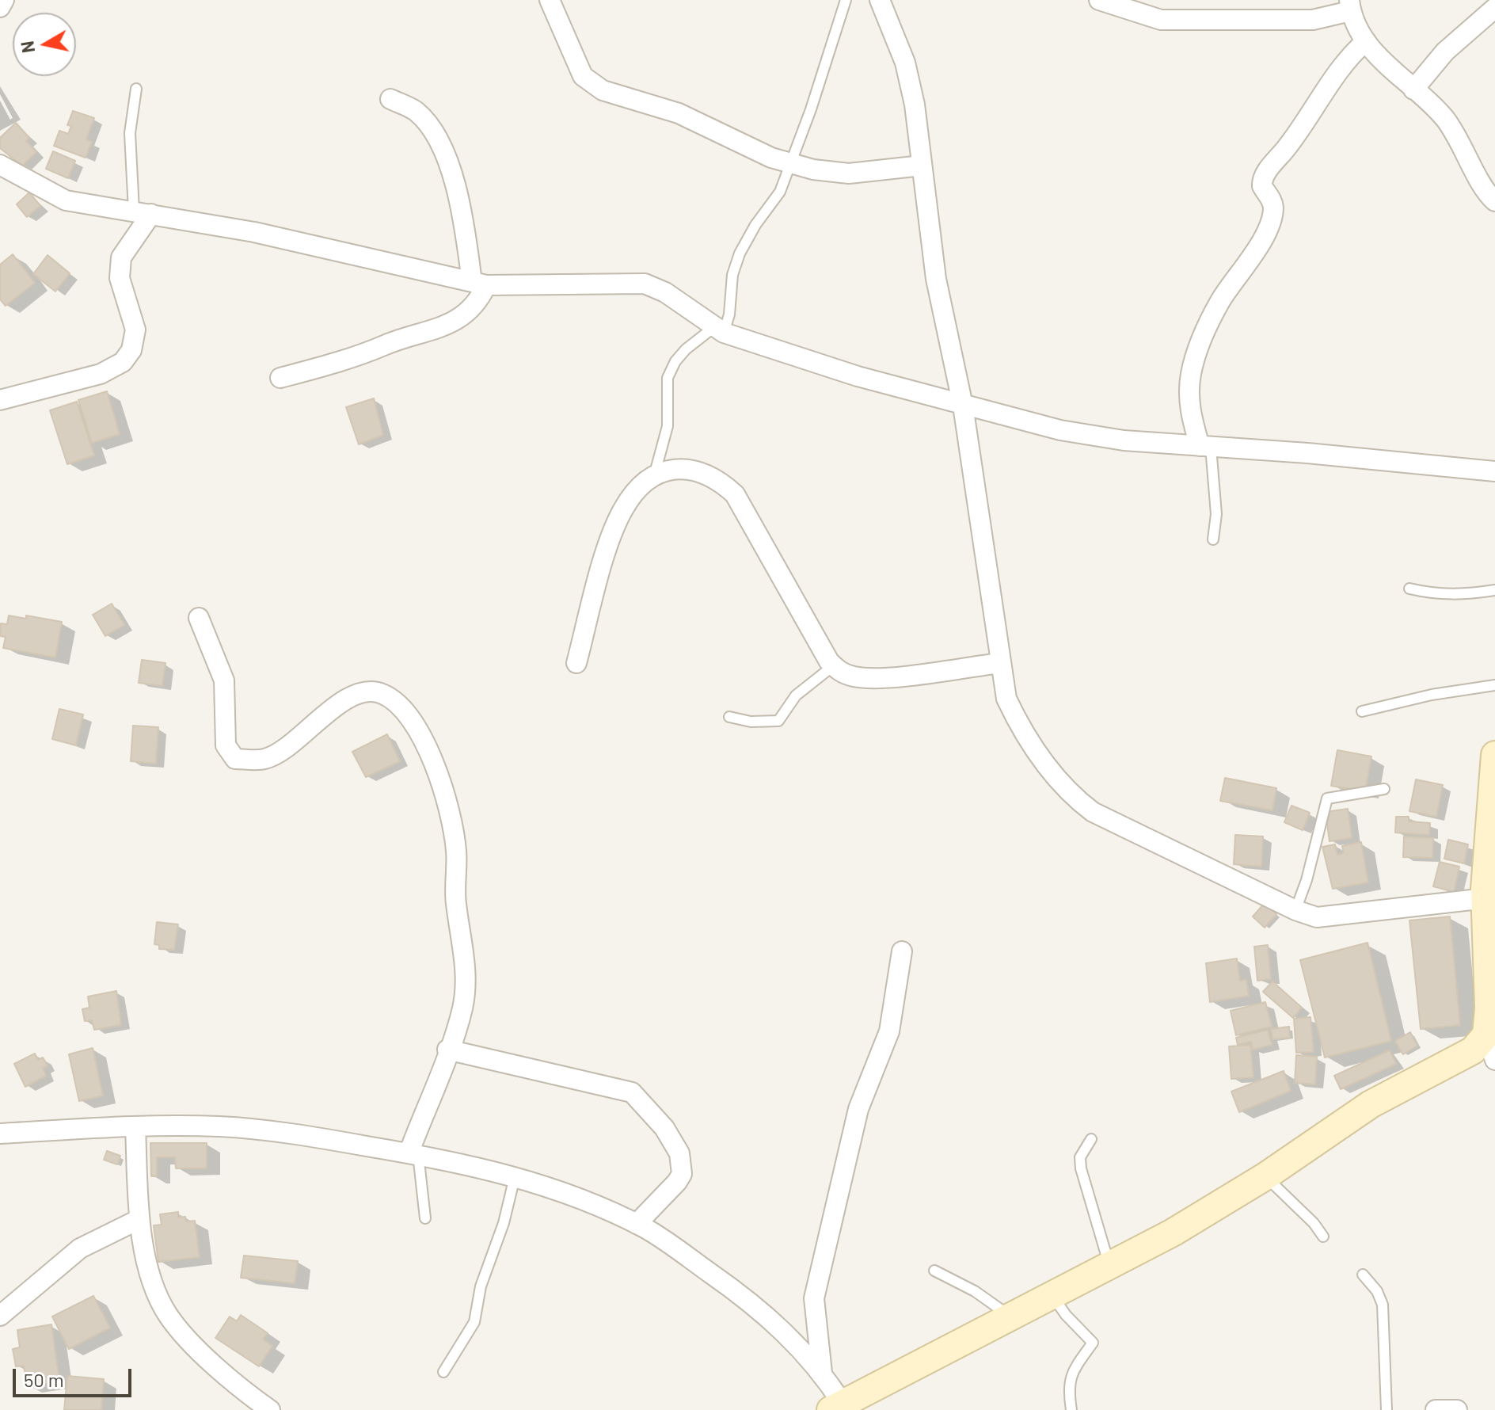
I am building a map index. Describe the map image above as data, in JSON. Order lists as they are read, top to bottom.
{
  "scale_bar": "50 m",
  "north": "left"
}
